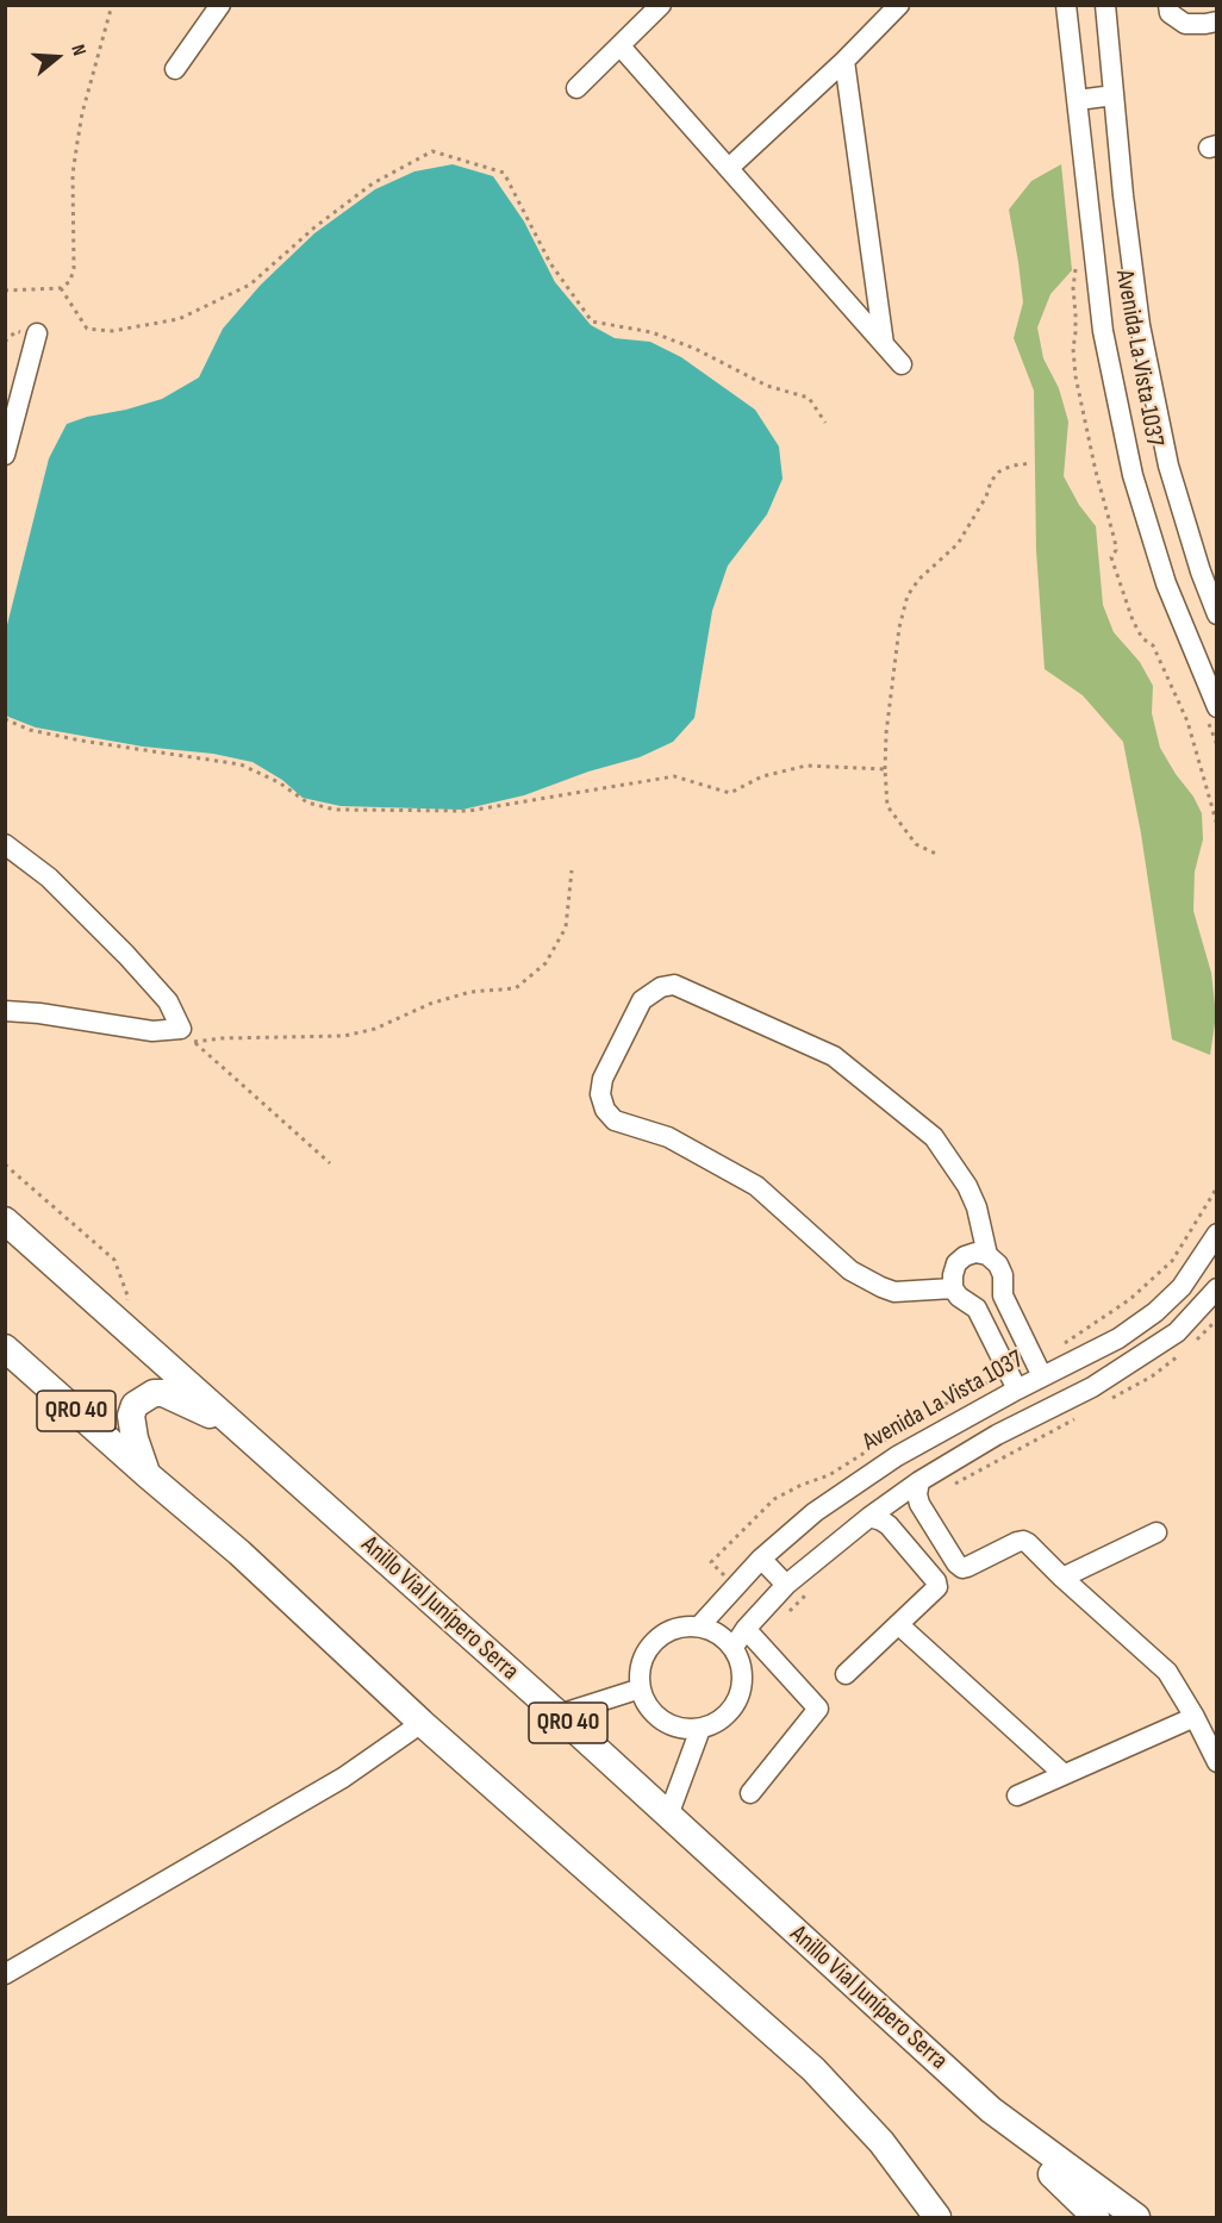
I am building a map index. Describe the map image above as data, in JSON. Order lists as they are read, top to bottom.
{
  "streets": {
    "highway": ["QRO 40", "Anillo Vial Junípero Serra"],
    "street": ["Avenida La Vista 1037"]
  },
  "north": "right"
}
